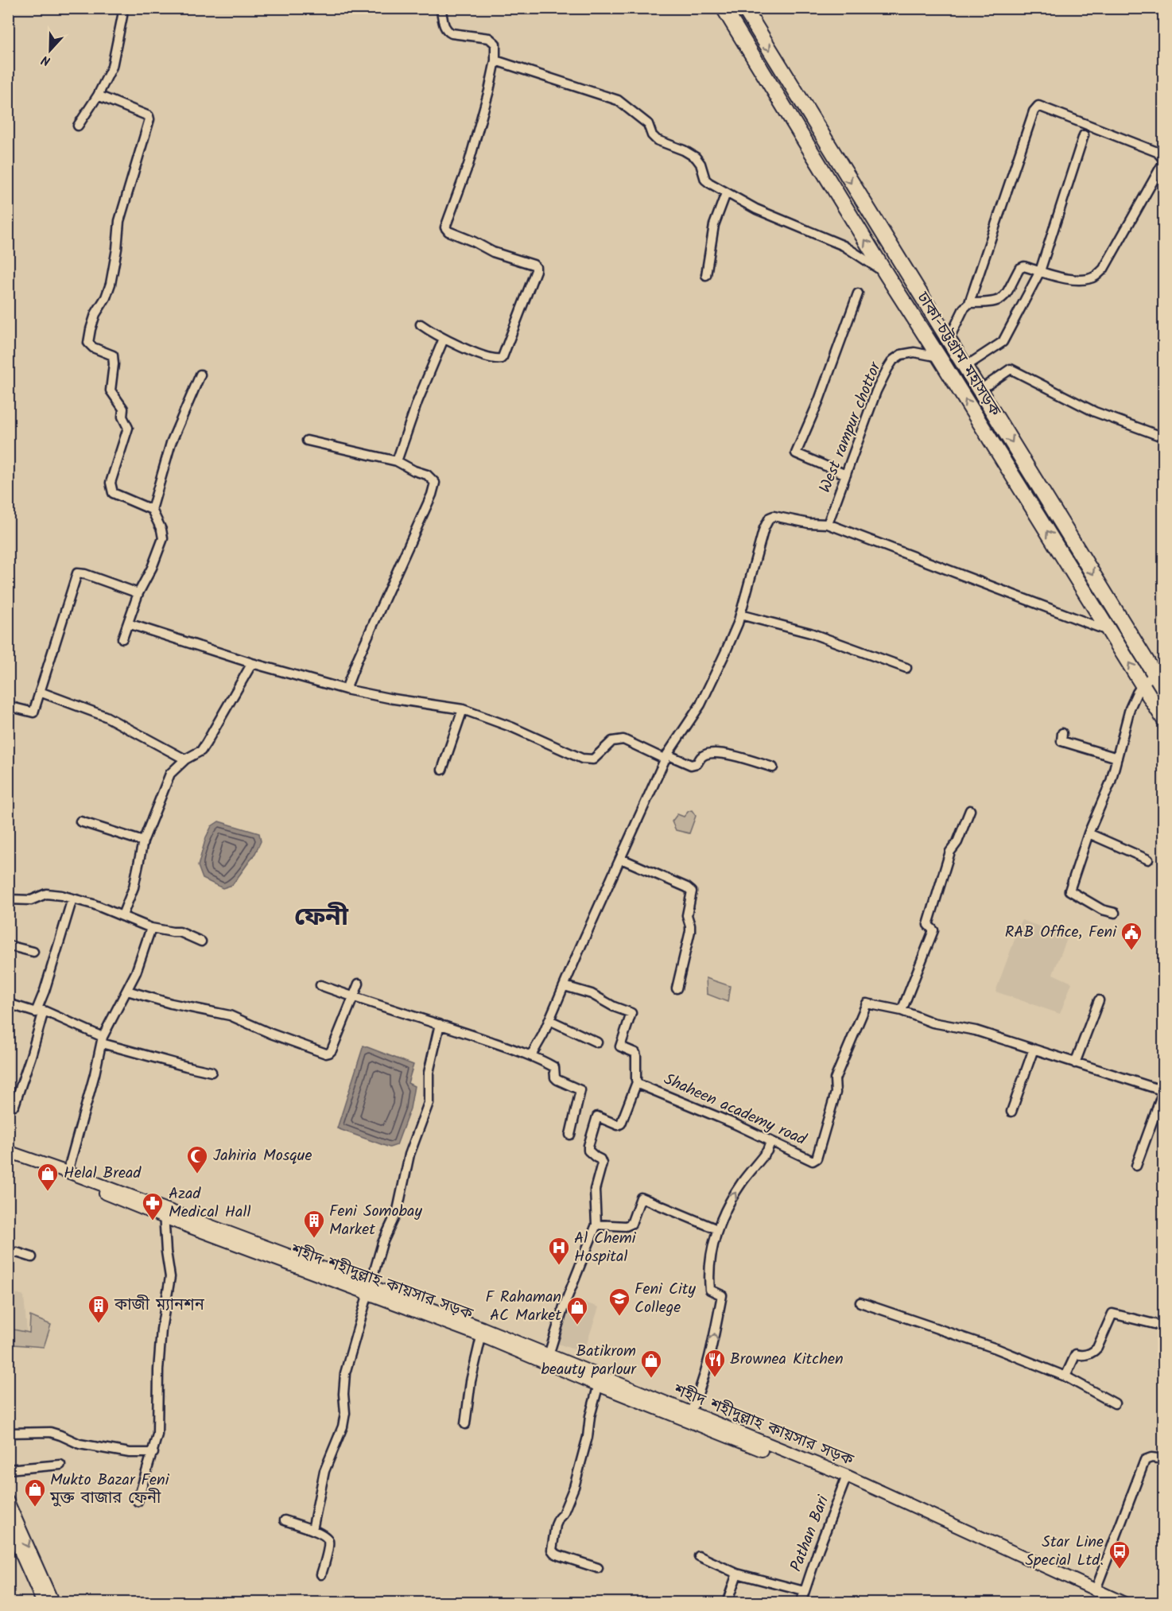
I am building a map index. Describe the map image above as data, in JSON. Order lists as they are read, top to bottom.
{
  "streets": {
    "highway": ["ঢাকা-চট্টগ্রাম মহাসড়ক"],
    "main road": ["শহীদ শহীদুল্লাহ কায়সার সড়ক"],
    "street": ["West rampur chottor", "Shaheen academy road", "Pathan Bari"]
  },
  "crossings": [
    ["ঢাকা-চট্টগ্রাম মহাসড়ক", "West rampur chottor"],
    ["শহীদ শহীদুল্লাহ কায়সার সড়ক", "Pathan Bari"]
  ],
  "districts": ["ফেনী"],
  "places": {
    "public building": ["RAB Office, Feni"],
    "mosque": ["Jahiria Mosque"],
    "shop": [
      "Helal Bread",
      "F Rahaman AC Market",
      "Batikrom beauty parlour",
      "Mukto Bazar Feni মুক্ত বাজার ফেনী"
    ],
    "pharmacy": ["Azad Medical Hall"],
    "building": ["Feni Somobay Market", "কাজী ম্যানশন"],
    "hospital": ["Al Chemi Hospital"],
    "school or university": ["Feni City College"],
    "restaurant": ["Brownea Kitchen"],
    "bus stop": ["Star Line Special Ltd."]
  },
  "north": "bottom"
}
